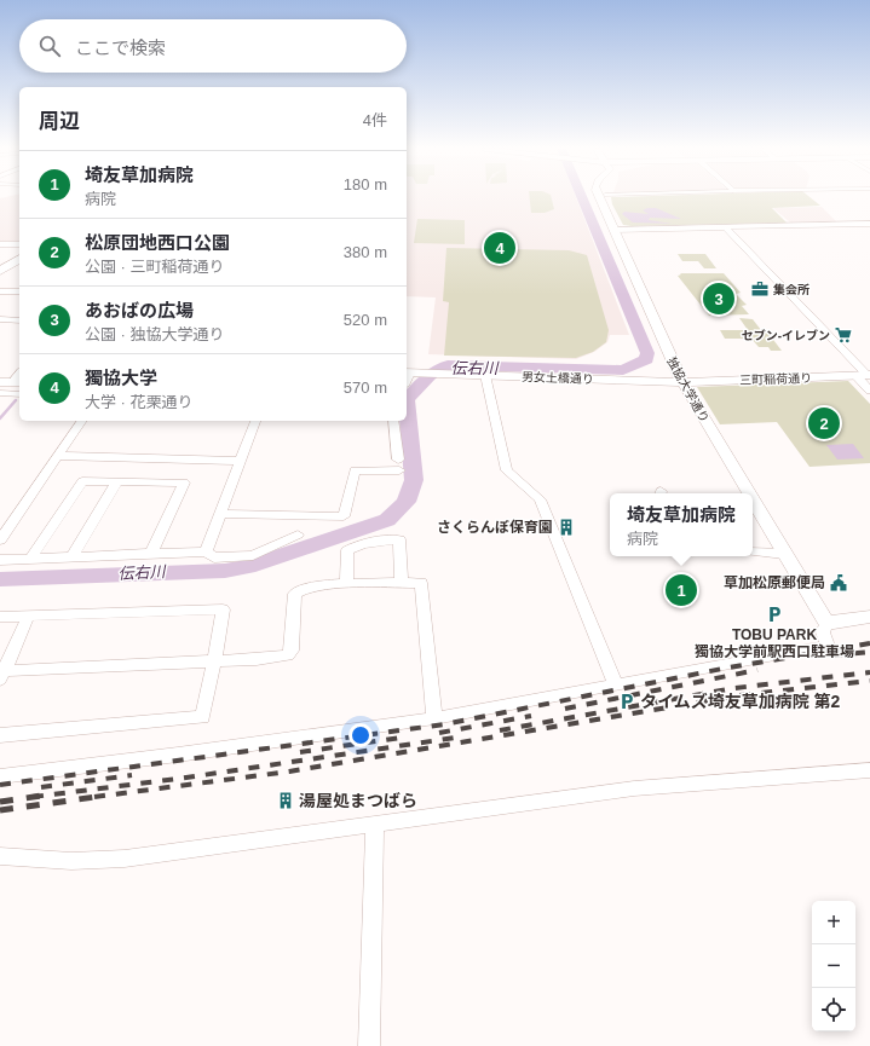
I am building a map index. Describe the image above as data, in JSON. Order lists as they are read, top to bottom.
{
  "streets": {
    "street": ["男女土橋通り", "三町稲荷通り", "独協大学通り"]
  },
  "crossings": [
    ["男女土橋通り", "三町稲荷通り"],
    ["男女土橋通り", "独協大学通り"],
    ["三町稲荷通り", "独協大学通り"]
  ],
  "water": ["伝右川"],
  "places": {
    "office": ["集会所"],
    "supermarket": ["セブン-イレブン"],
    "building": ["さくらんぼ保育園", "湯屋処まつばら"],
    "public building": ["草加松原郵便局"],
    "parking": ["TOBU PARK 獨協大学前駅西口駐車場", "タイムズ埼友草加病院 第2"]
  },
  "page": {
    "search": "ここで検索",
    "heading": ["周辺", "4件"],
    "list": [
      {
        "mark": "1",
        "name": "埼友草加病院",
        "note": "病院",
        "value": "180 m"
      },
      {
        "mark": "2",
        "name": "松原団地西口公園",
        "note": "公園 · 三町稲荷通り",
        "value": "380 m"
      },
      {
        "mark": "3",
        "name": "あおばの広場",
        "note": "公園 · 独協大学通り",
        "value": "520 m"
      },
      {
        "mark": "4",
        "name": "獨協大学",
        "note": "大学 · 花栗通り",
        "value": "570 m"
      }
    ],
    "pins": [
      "4",
      "3",
      "2",
      "1"
    ],
    "popup": ["埼友草加病院", "病院"],
    "map_buttons": ["+", "−"]
  }
}
